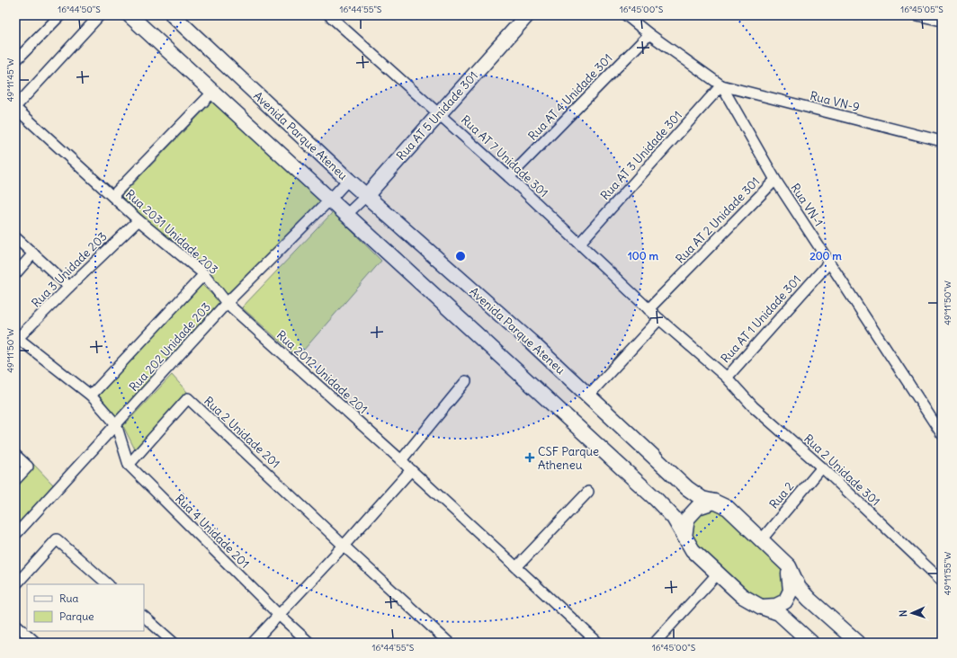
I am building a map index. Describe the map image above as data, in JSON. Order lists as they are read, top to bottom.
{
  "streets": {
    "street": [
      "Rua AT 4 Unidade 301",
      "Rua VN-9",
      "Rua AT 5 Unidade 301",
      "Avenida Parque Ateneu",
      "Rua AT 3 Unidade 301",
      "Rua AT 7 Unidade 301",
      "Rua VN-1",
      "Rua AT 2 Unidade 301",
      "Rua 2031 Unidade 203",
      "Rua 3 Unidade 203",
      "Rua AT 1 Unidade 301",
      "Rua 202 Unidade 203",
      "Rua 2012 Unidade 201",
      "Rua 2 Unidade 201",
      "Rua 2 Unidade 301",
      "Rua 2",
      "Rua 4 Unidade 201"
    ]
  },
  "crossings": [
    ["Rua AT 4 Unidade 301", "Rua AT 7 Unidade 301"],
    ["Rua AT 4 Unidade 301", "Rua VN-1"],
    ["Rua VN-9", "Rua AT 3 Unidade 301"],
    ["Rua VN-9", "Rua VN-1"],
    ["Rua AT 5 Unidade 301", "Avenida Parque Ateneu"],
    ["Rua AT 5 Unidade 301", "Rua AT 7 Unidade 301"],
    ["Avenida Parque Ateneu", "Rua 202 Unidade 203"],
    ["Avenida Parque Ateneu", "Rua 2"],
    ["Rua AT 3 Unidade 301", "Rua AT 7 Unidade 301"],
    ["Rua AT 3 Unidade 301", "Rua VN-1"],
    ["Rua AT 7 Unidade 301", "Rua AT 2 Unidade 301"],
    ["Rua AT 7 Unidade 301", "Rua AT 1 Unidade 301"],
    ["Rua AT 7 Unidade 301", "Rua 2 Unidade 301"],
    ["Rua VN-1", "Rua AT 2 Unidade 301"],
    ["Rua VN-1", "Rua AT 1 Unidade 301"],
    ["Rua 2031 Unidade 203", "Rua 3 Unidade 203"],
    ["Rua 2031 Unidade 203", "Rua 202 Unidade 203"],
    ["Rua 2031 Unidade 203", "Rua 2012 Unidade 201"],
    ["Rua AT 1 Unidade 301", "Rua 2 Unidade 301"],
    ["Rua 202 Unidade 203", "Rua 2012 Unidade 201"],
    ["Rua 202 Unidade 203", "Rua 4 Unidade 201"],
    ["Rua 2 Unidade 201", "Rua 4 Unidade 201"],
    ["Rua 2 Unidade 301", "Rua 2"]
  ],
  "places": {
    "health": ["CSF Parque Atheneu"]
  },
  "legend": ["Rua", "Parque"],
  "north": "left",
  "coordinates": [
    "16°44'50\"S",
    "16°44'55\"S",
    "16°45'00\"S",
    "16°45'05\"S",
    "49°11'45\"W",
    "49°11'50\"W",
    "49°11'55\"W"
  ],
  "rings": ["100 m", "200 m"]
}
